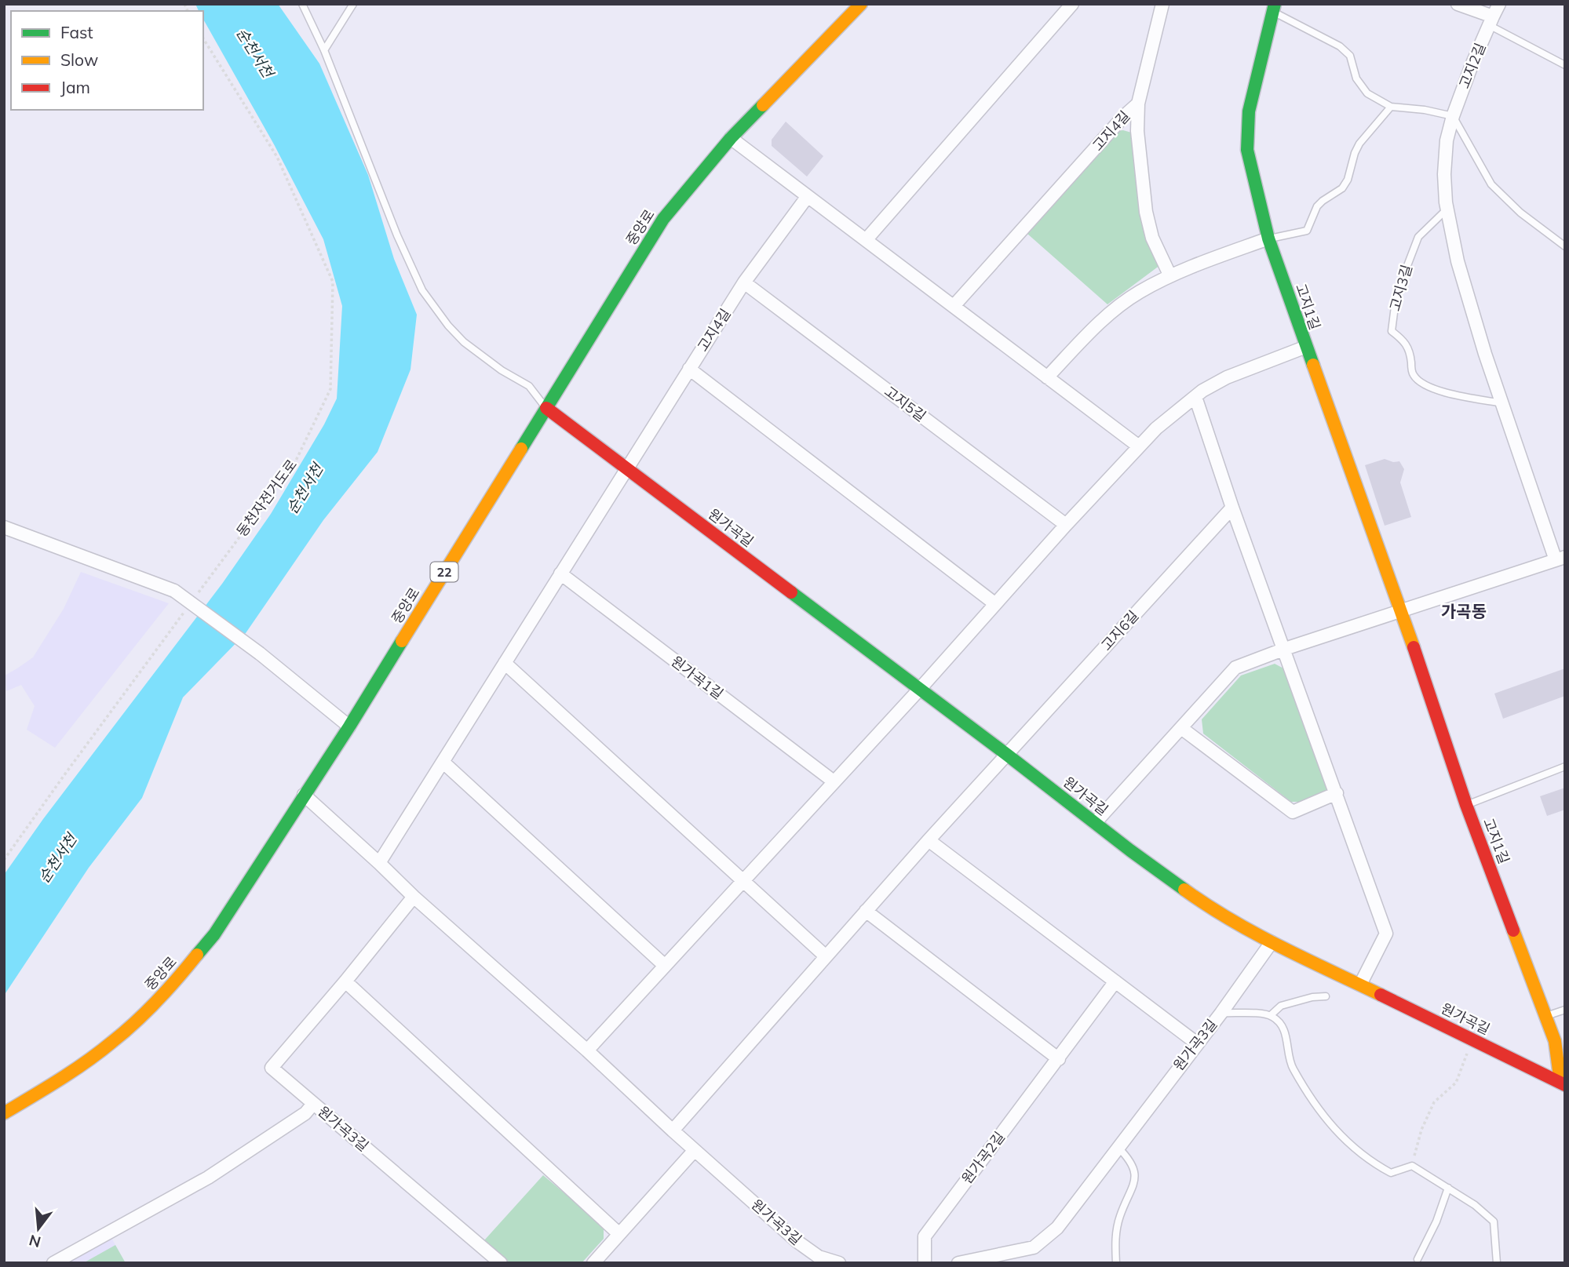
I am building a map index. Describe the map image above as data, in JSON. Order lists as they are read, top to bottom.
{
  "streets": {
    "street": [
      "고지2길",
      "고지4길",
      "중앙로",
      "고지1길",
      "고지5길",
      "원가곡길",
      "22",
      "고지6길",
      "원가곡1길",
      "원가곡3길",
      "원가곡2길"
    ],
    "lane": ["고지3길"],
    "path": ["동천자전거도로"]
  },
  "crossings": [
    ["고지4길", "고지5길"],
    ["고지4길", "원가곡길"],
    ["중앙로", "원가곡길"],
    ["중앙로", "원가곡3길"],
    ["고지1길", "원가곡길"],
    ["원가곡길", "고지6길"],
    ["원가곡길", "원가곡3길"]
  ],
  "districts": ["가곡동"],
  "water": ["순천서천"],
  "legend": ["Fast", "Slow", "Jam"],
  "north": "bottom"
}
